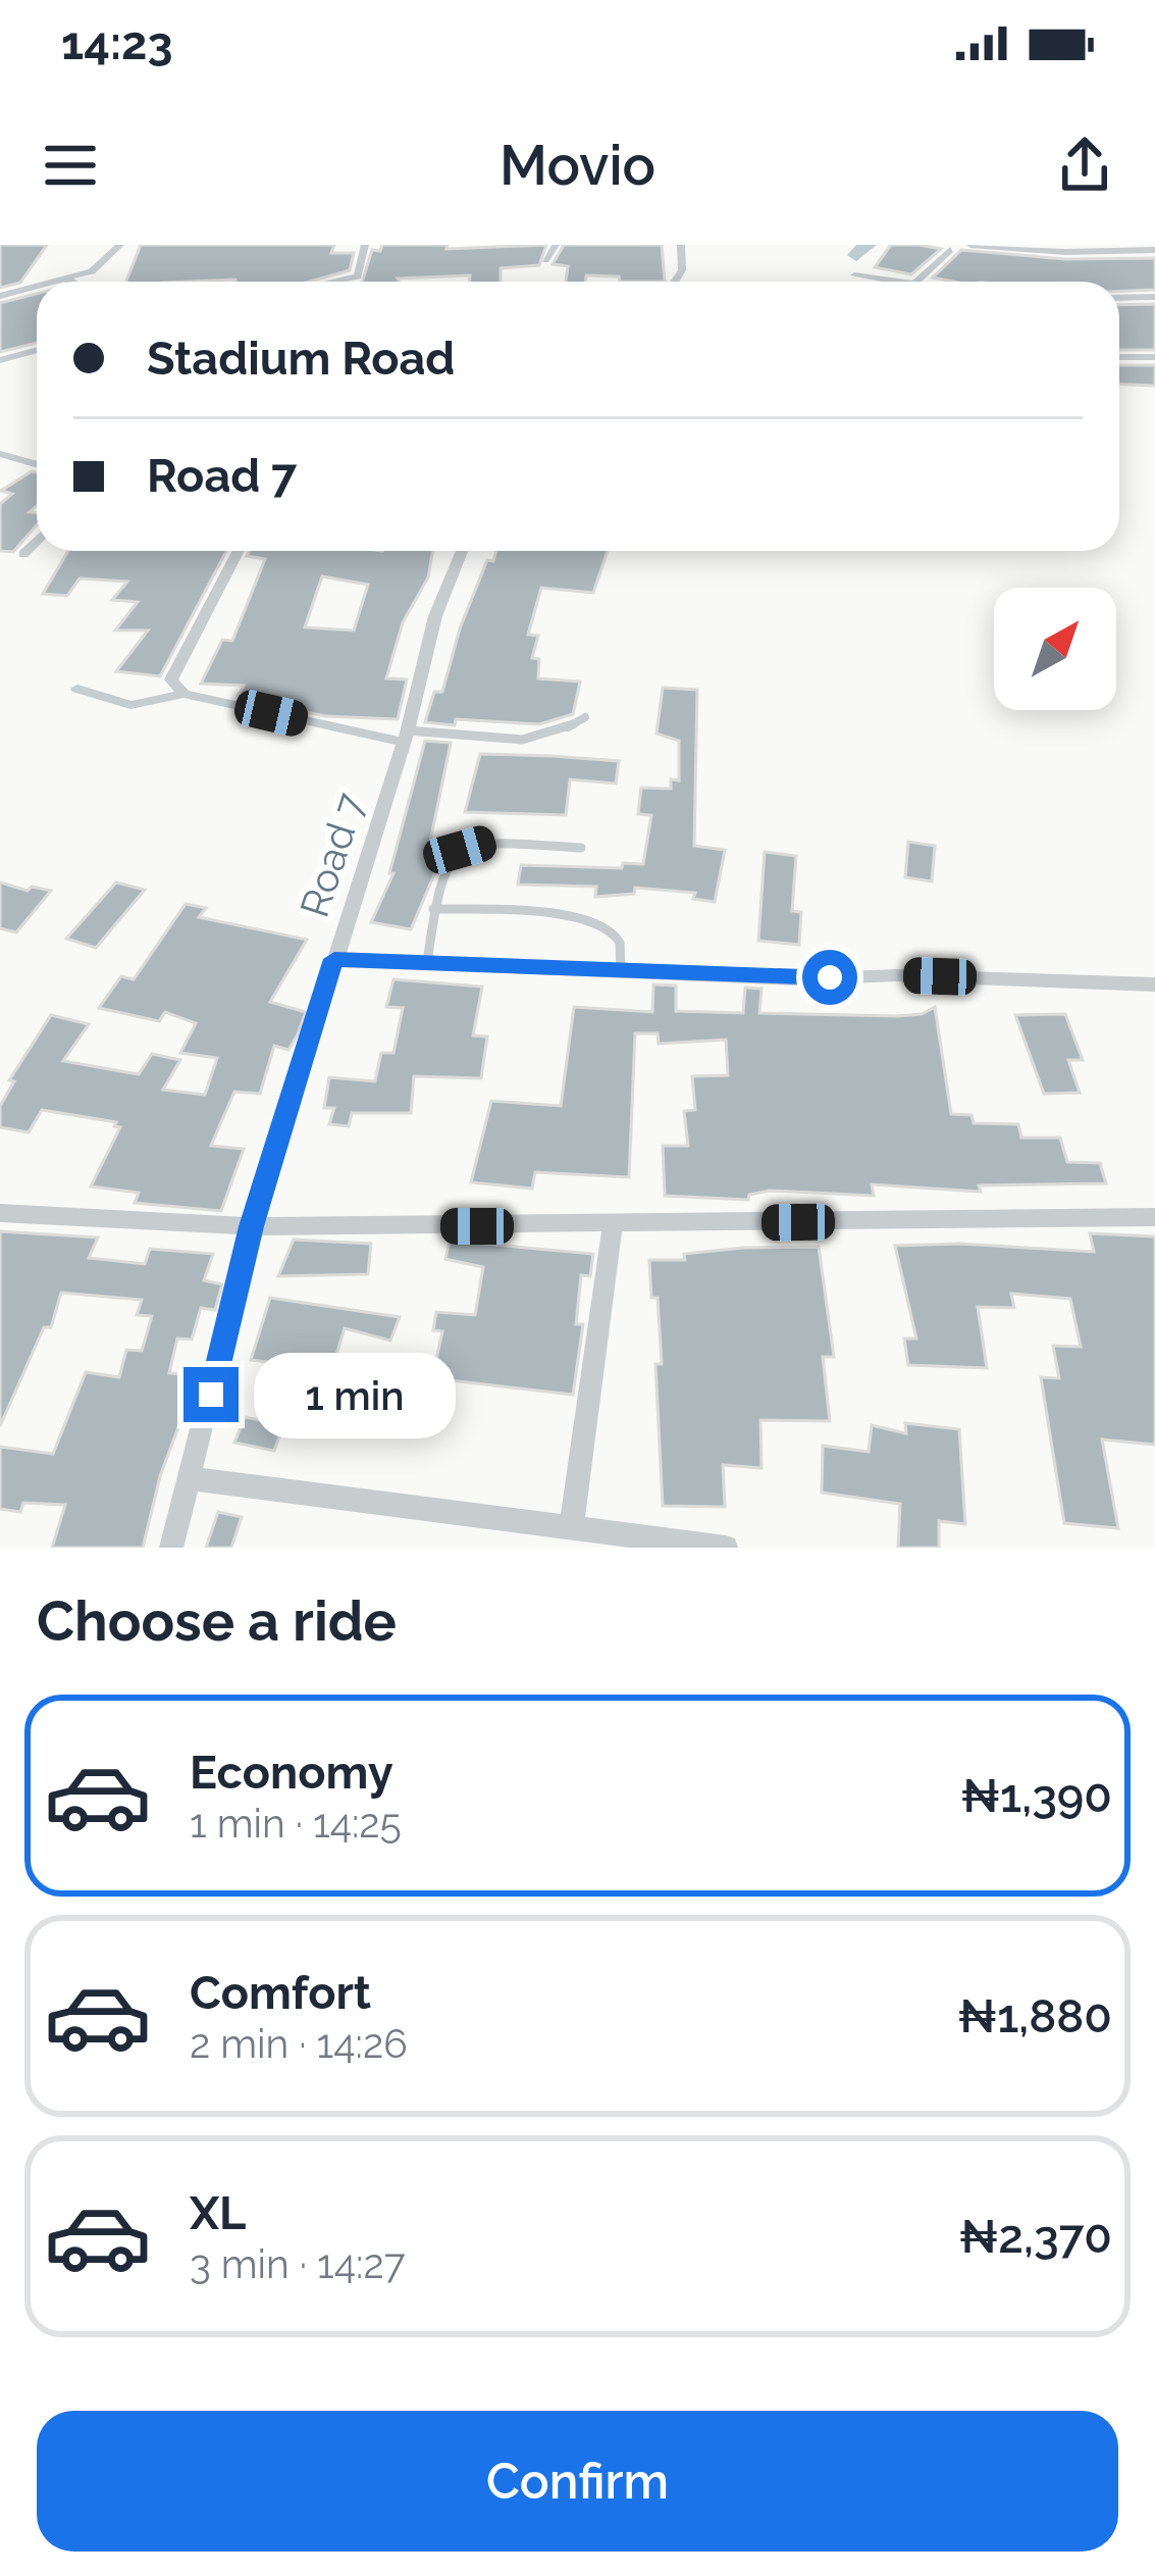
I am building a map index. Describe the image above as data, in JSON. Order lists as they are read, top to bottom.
{
  "streets": {
    "street": ["Road 7"]
  },
  "north": "top right",
  "page": {
    "status": "14:23",
    "header": "Movio",
    "banner": ["Stadium Road", "Road 7"],
    "bubble": "1 min",
    "heading": "Choose a ride",
    "list": [
      {
        "name": "Economy",
        "note": "1 min · 14:25",
        "value": "₦1,390"
      },
      {
        "name": "Comfort",
        "note": "2 min · 14:26",
        "value": "₦1,880"
      },
      {
        "name": "XL",
        "note": "3 min · 14:27",
        "value": "₦2,370"
      }
    ],
    "buttons": "Confirm"
  }
}
